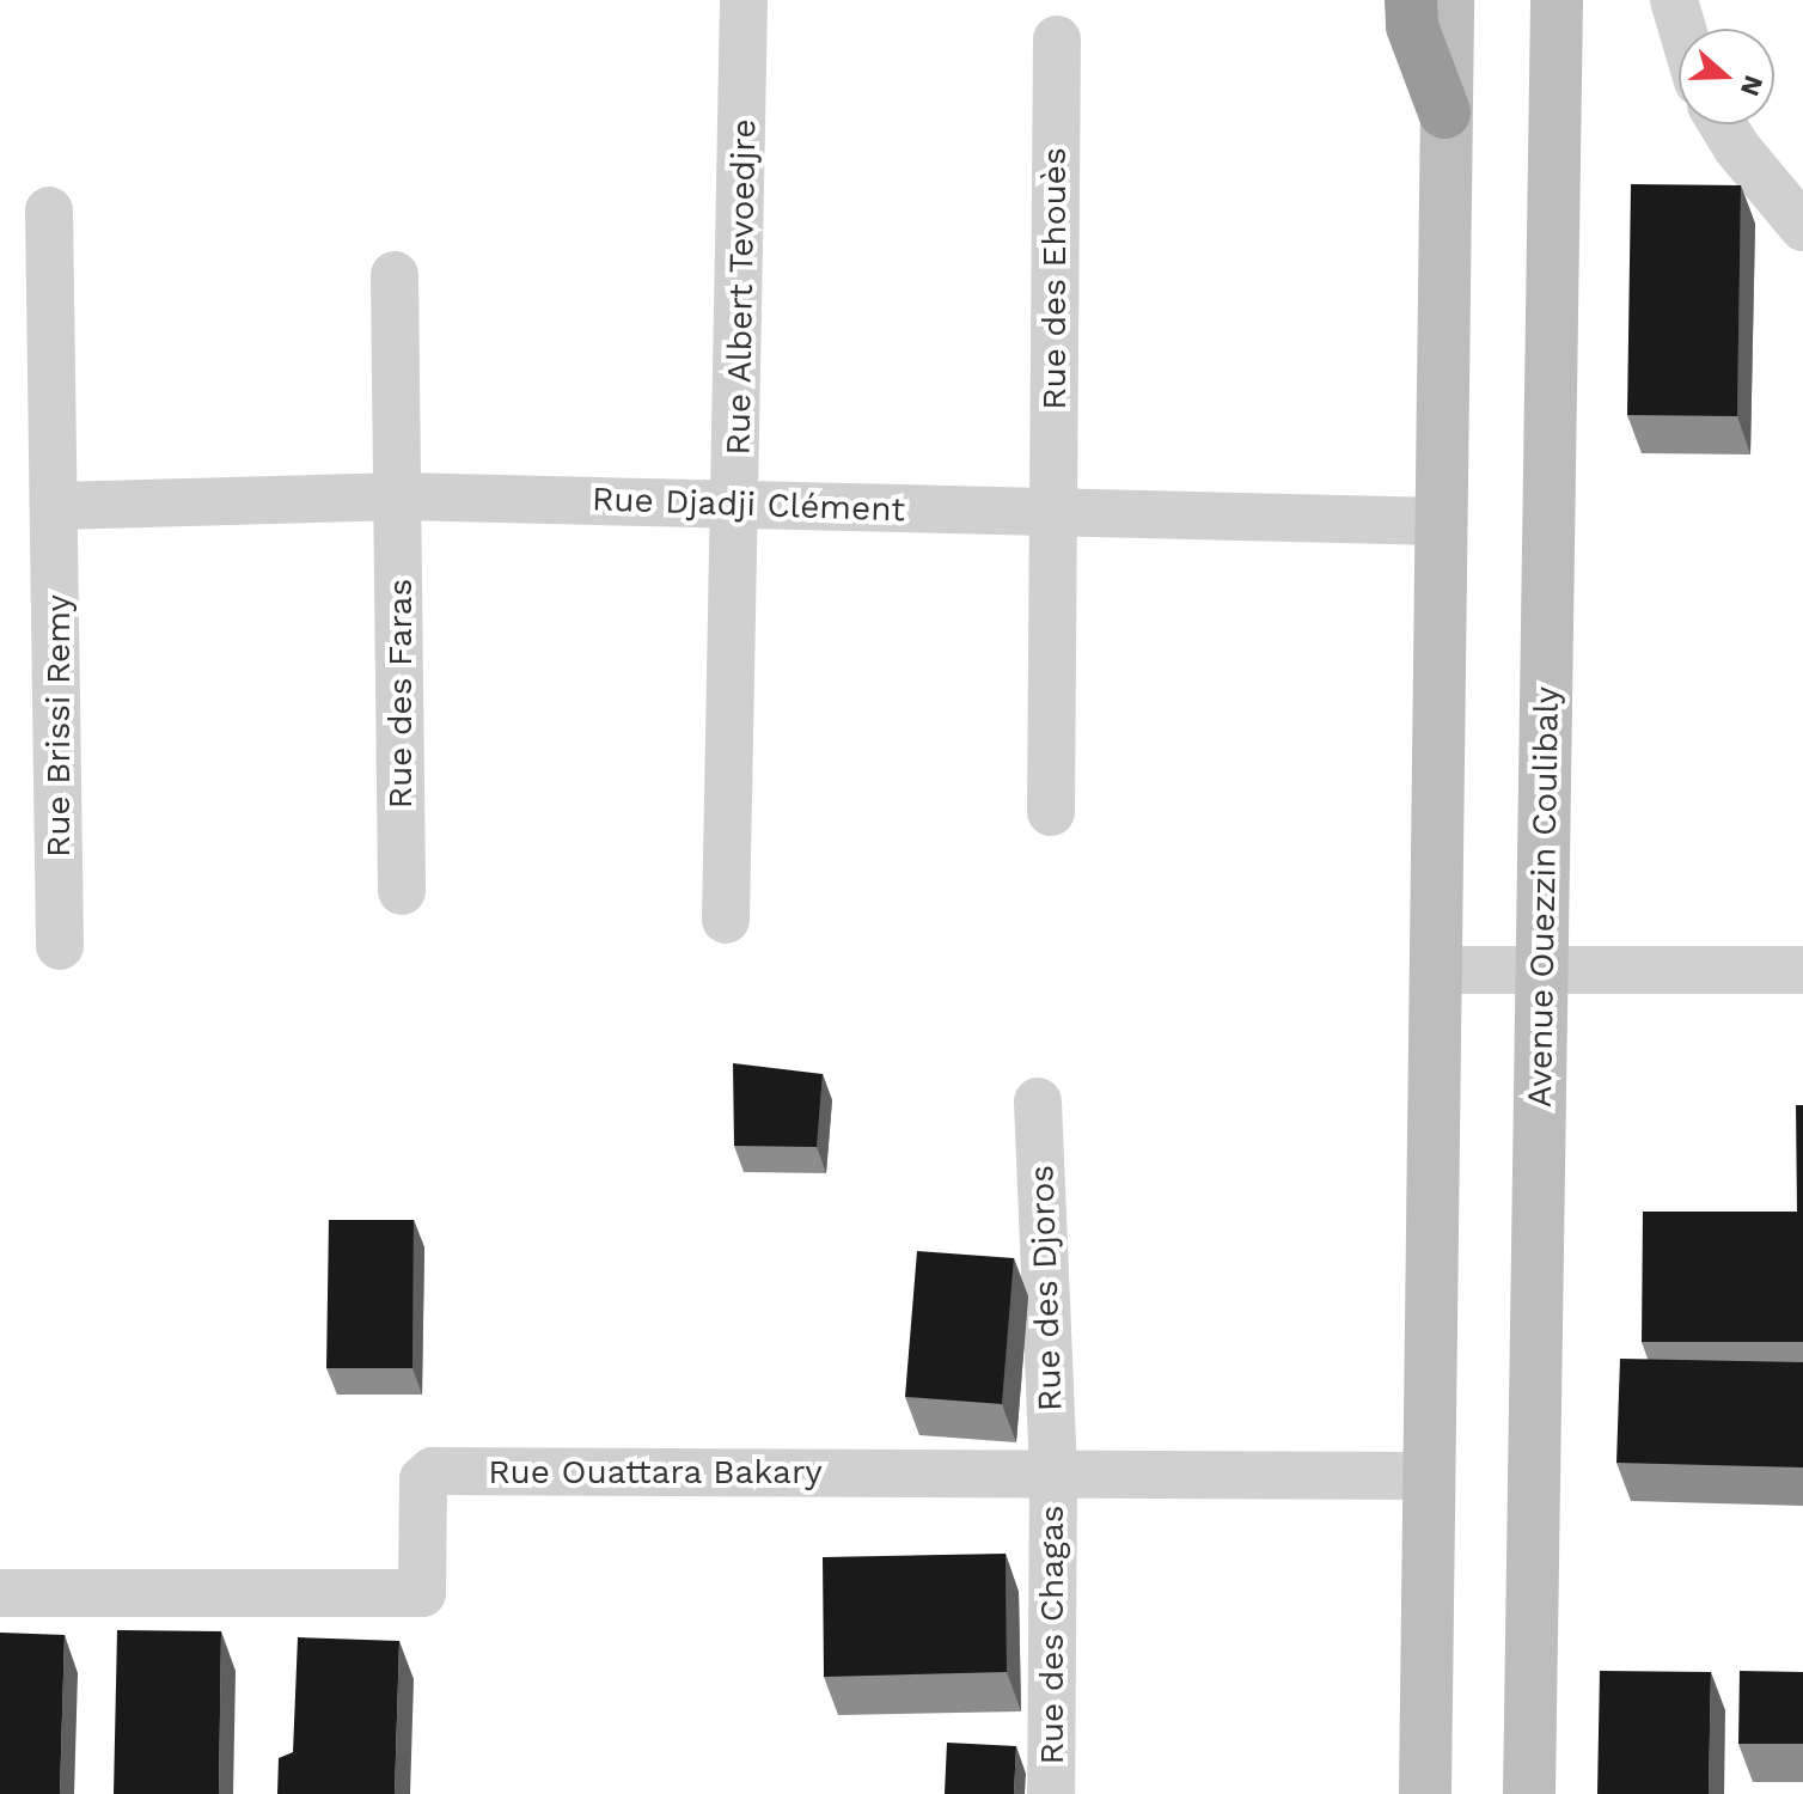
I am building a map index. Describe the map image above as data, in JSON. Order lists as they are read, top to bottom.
{
  "streets": {
    "street": [
      "Rue des Ehouès",
      "Rue Albert Tevoedjre",
      "Rue Djadji Clément",
      "Rue des Faras",
      "Rue Brissi Remy",
      "Avenue Ouezzin Coulibaly",
      "Rue des Djoros",
      "Rue Ouattara Bakary",
      "Rue des Chagas"
    ]
  },
  "crossings": [
    ["Rue des Ehouès", "Rue Djadji Clément"],
    ["Rue Albert Tevoedjre", "Rue Djadji Clément"],
    ["Rue Djadji Clément", "Rue des Faras"],
    ["Rue Djadji Clément", "Rue Brissi Remy"],
    ["Rue des Djoros", "Rue Ouattara Bakary"],
    ["Rue des Djoros", "Rue des Chagas"],
    ["Rue Ouattara Bakary", "Rue des Chagas"]
  ],
  "north": "right"
}
